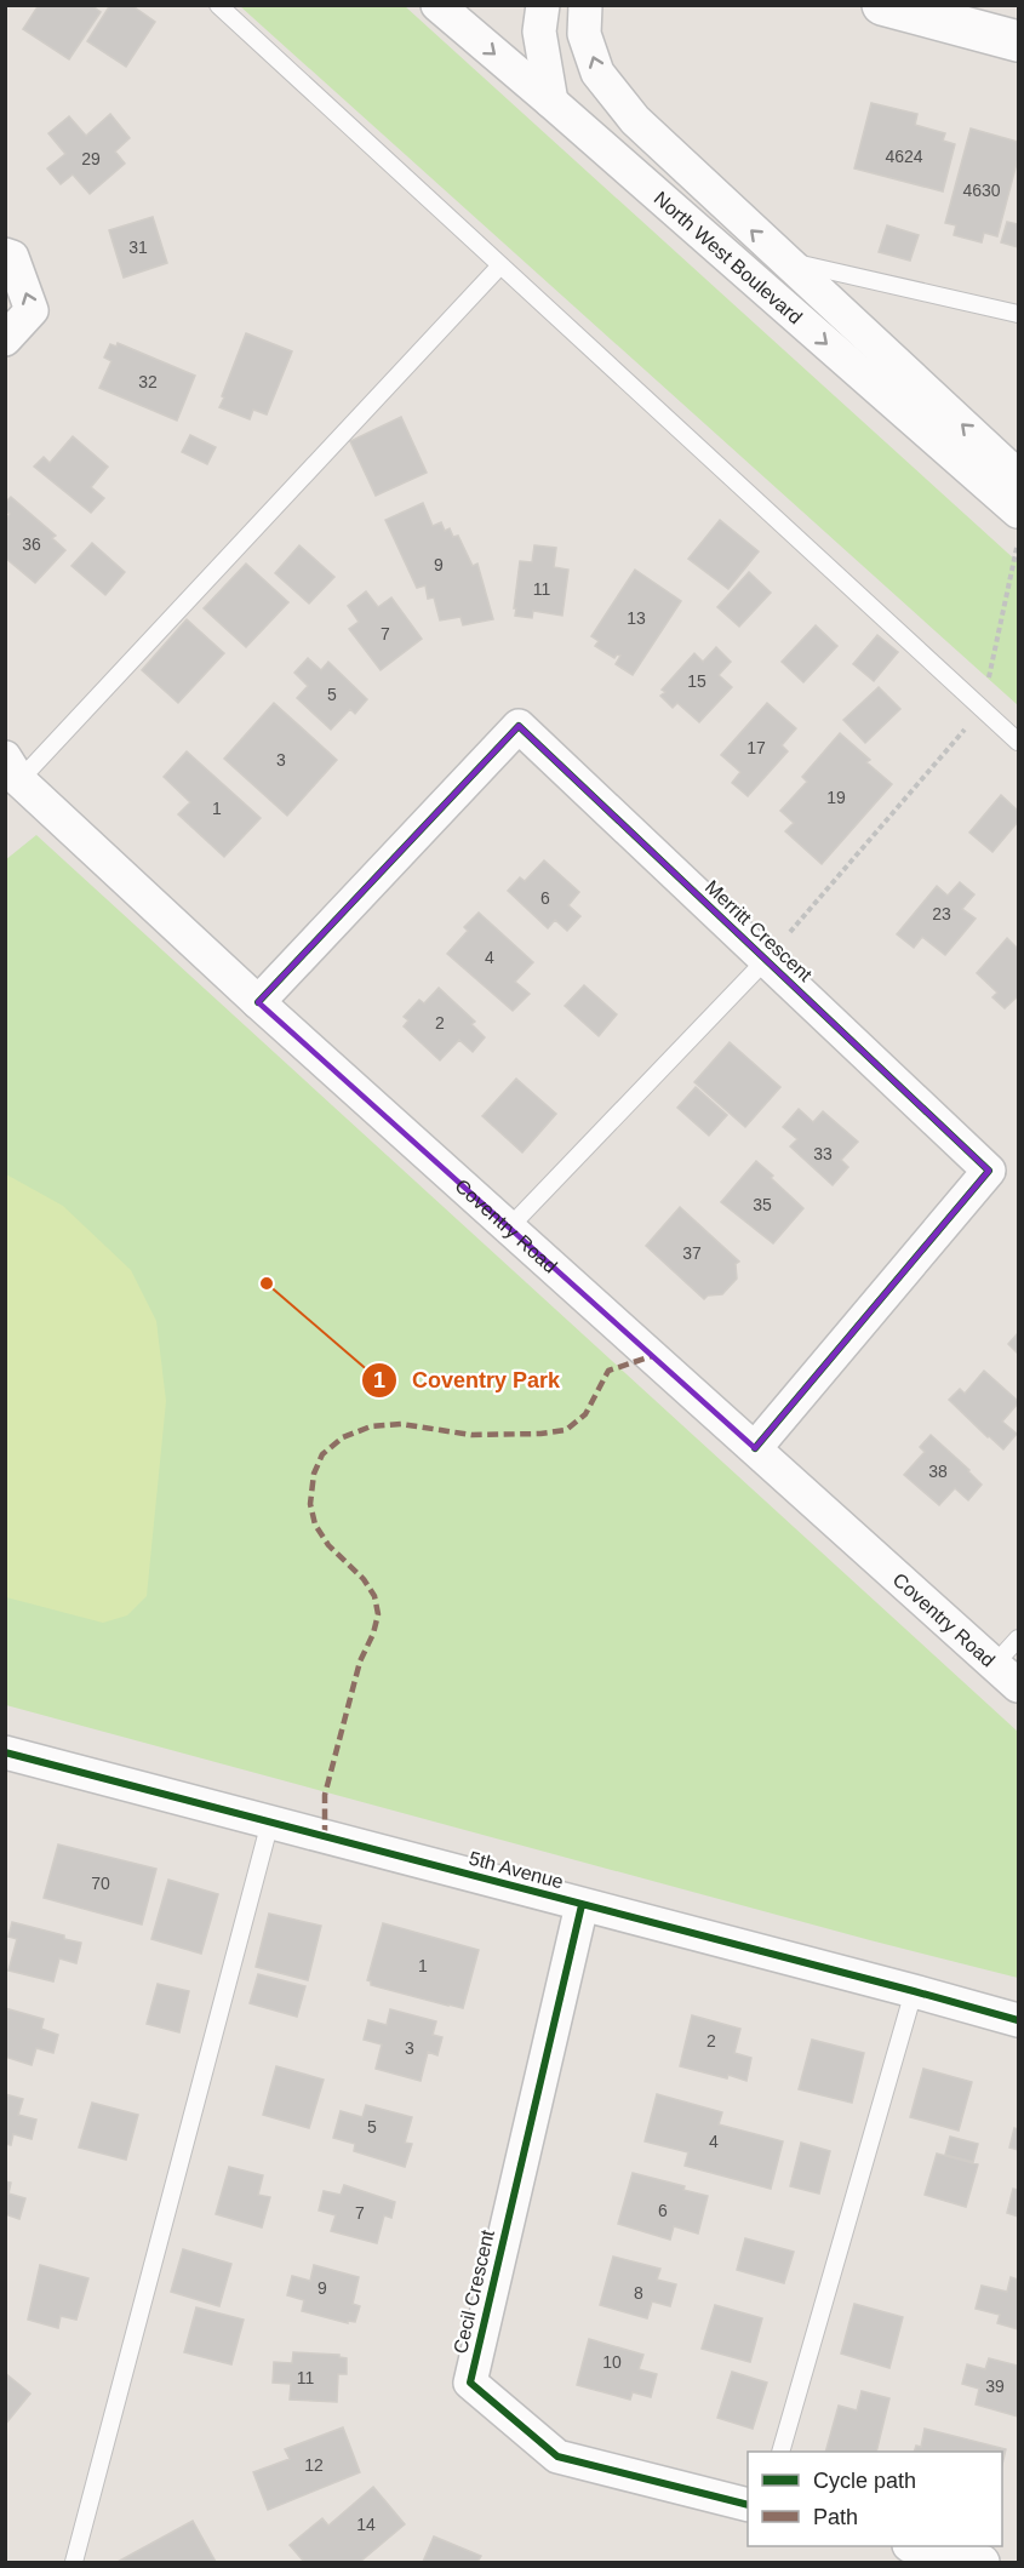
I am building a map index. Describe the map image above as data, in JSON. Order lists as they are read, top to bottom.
{
  "streets": {
    "street": [
      "North West Boulevard",
      "Merritt Crescent",
      "Coventry Road",
      "5th Avenue",
      "Cecil Crescent"
    ]
  },
  "crossings": [
    ["Merritt Crescent", "Coventry Road"],
    ["5th Avenue", "Cecil Crescent"]
  ],
  "places": ["Coventry Park"],
  "house_numbers": [
    "4624",
    "29",
    "4630",
    "31",
    "32",
    "36",
    "9",
    "11",
    "13",
    "7",
    "15",
    "5",
    "17",
    "3",
    "19",
    "1",
    "6",
    "23",
    "4",
    "2",
    "33",
    "35",
    "37",
    "38",
    "70",
    "1",
    "2",
    "3",
    "5",
    "4",
    "6",
    "7",
    "9",
    "8",
    "10",
    "11",
    "39",
    "12",
    "14"
  ],
  "legend": ["Cycle path", "Path"]
}
